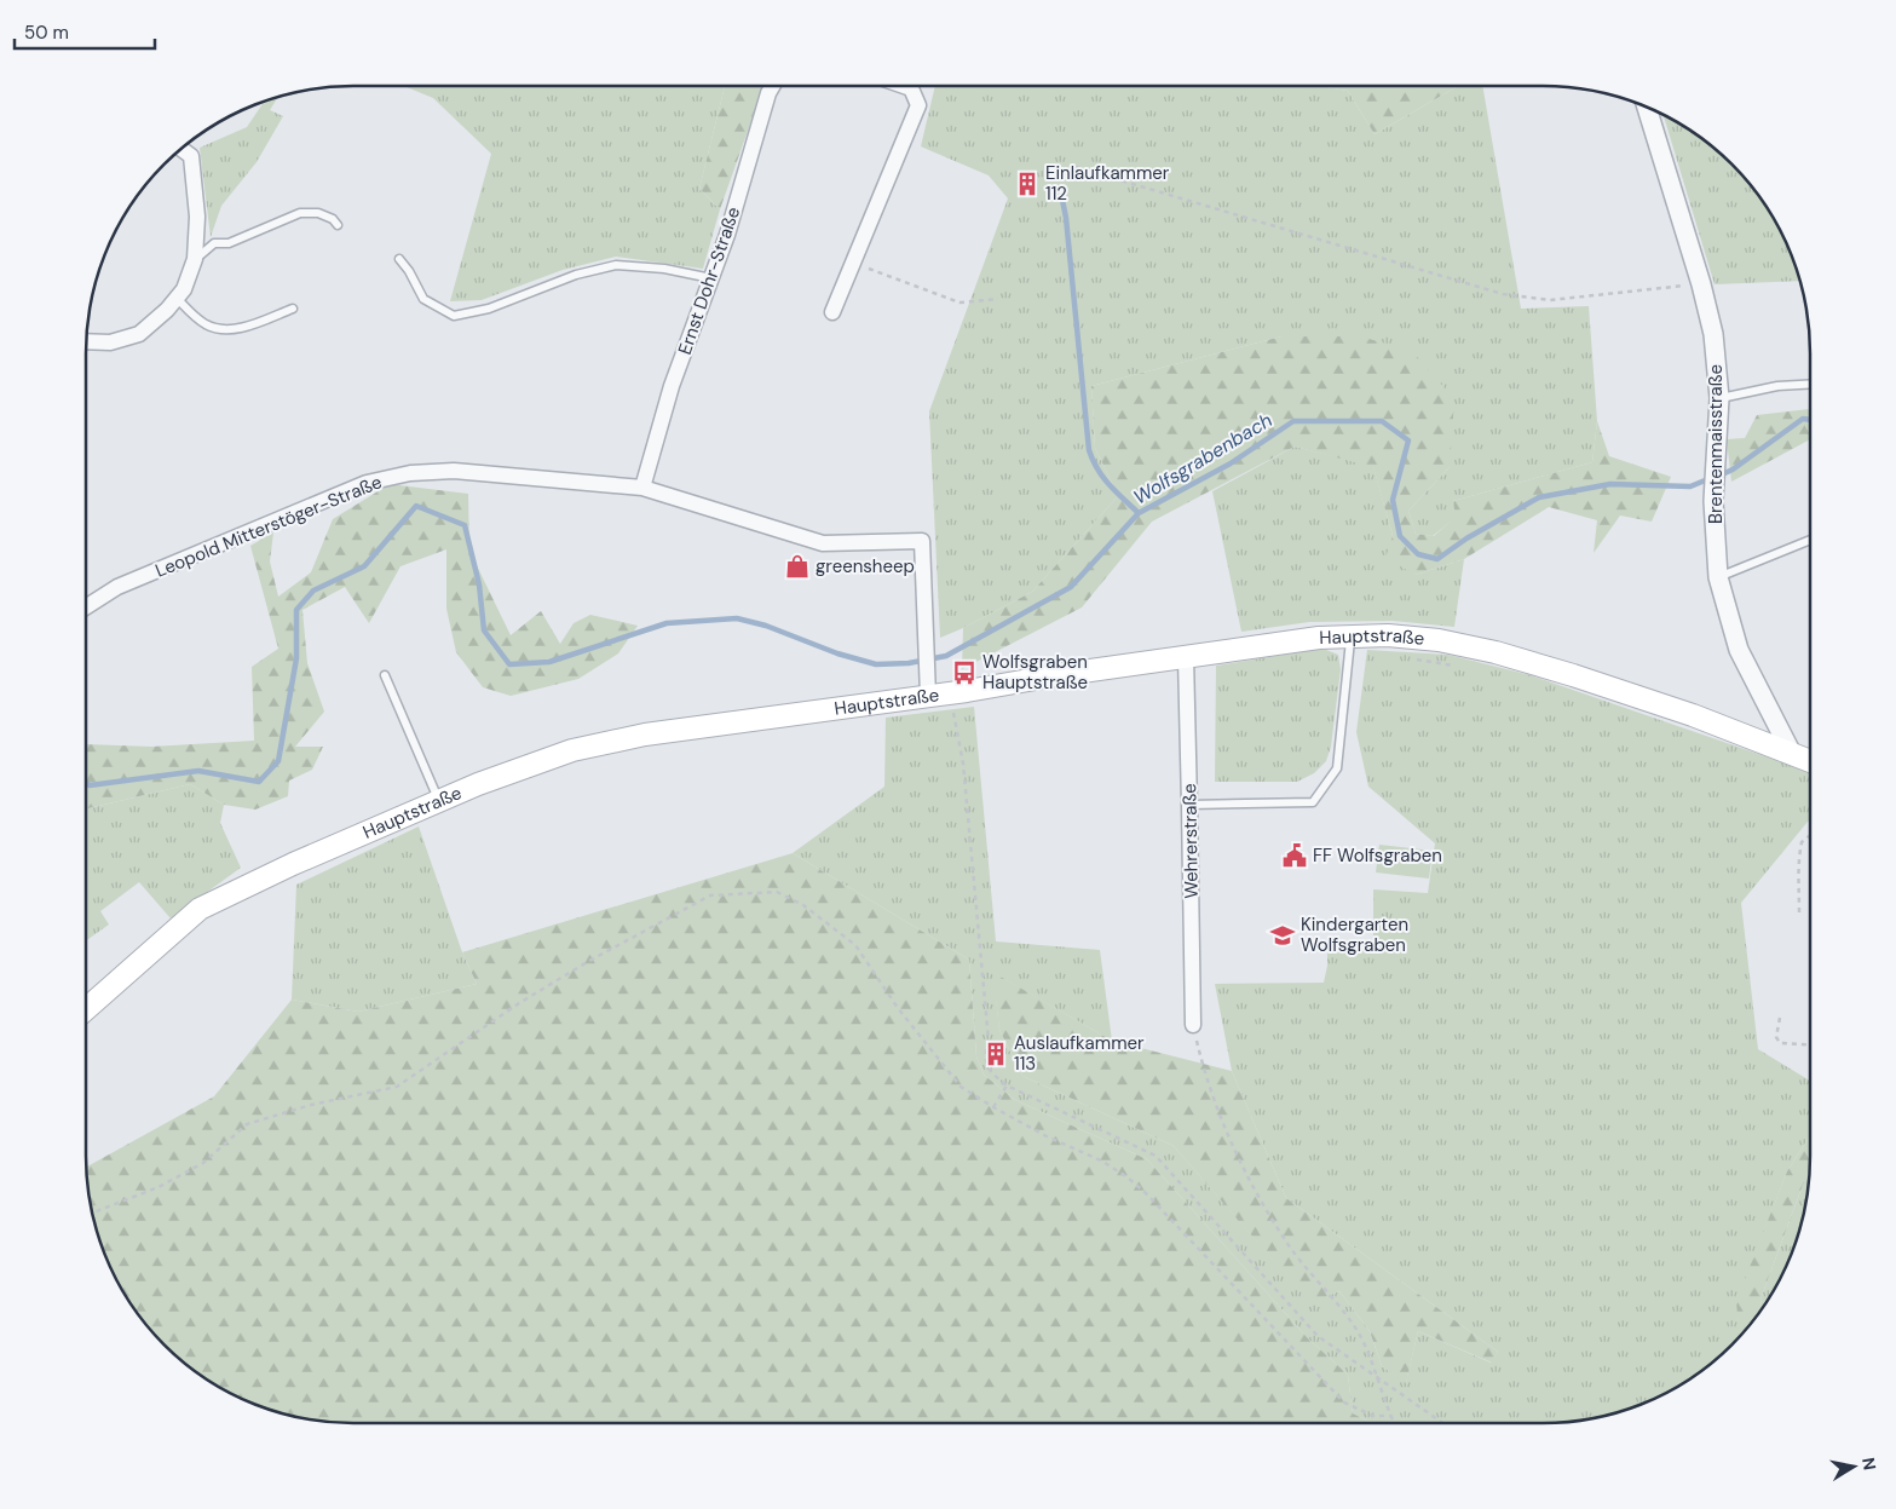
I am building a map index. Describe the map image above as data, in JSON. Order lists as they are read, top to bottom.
{
  "streets": {
    "main road": ["Hauptstraße"],
    "street": [
      "Ernst Dohr-Straße",
      "Brentenmaisstraße",
      "Leopold Mitterstöger-Straße",
      "Wehrerstraße"
    ]
  },
  "crossings": [
    ["Ernst Dohr-Straße", "Leopold Mitterstöger-Straße"],
    ["Brentenmaisstraße", "Hauptstraße"],
    ["Leopold Mitterstöger-Straße", "Hauptstraße"],
    ["Hauptstraße", "Wehrerstraße"]
  ],
  "water": ["Wolfsgrabenbach"],
  "places": {
    "building": ["Einlaufkammer 112", "Auslaufkammer 113"],
    "shop": ["greensheep"],
    "bus stop": ["Wolfsgraben Hauptstraße"],
    "public building": ["FF Wolfsgraben"],
    "school or university": ["Kindergarten Wolfsgraben"]
  },
  "scale_bar": "50 m",
  "north": "right"
}
